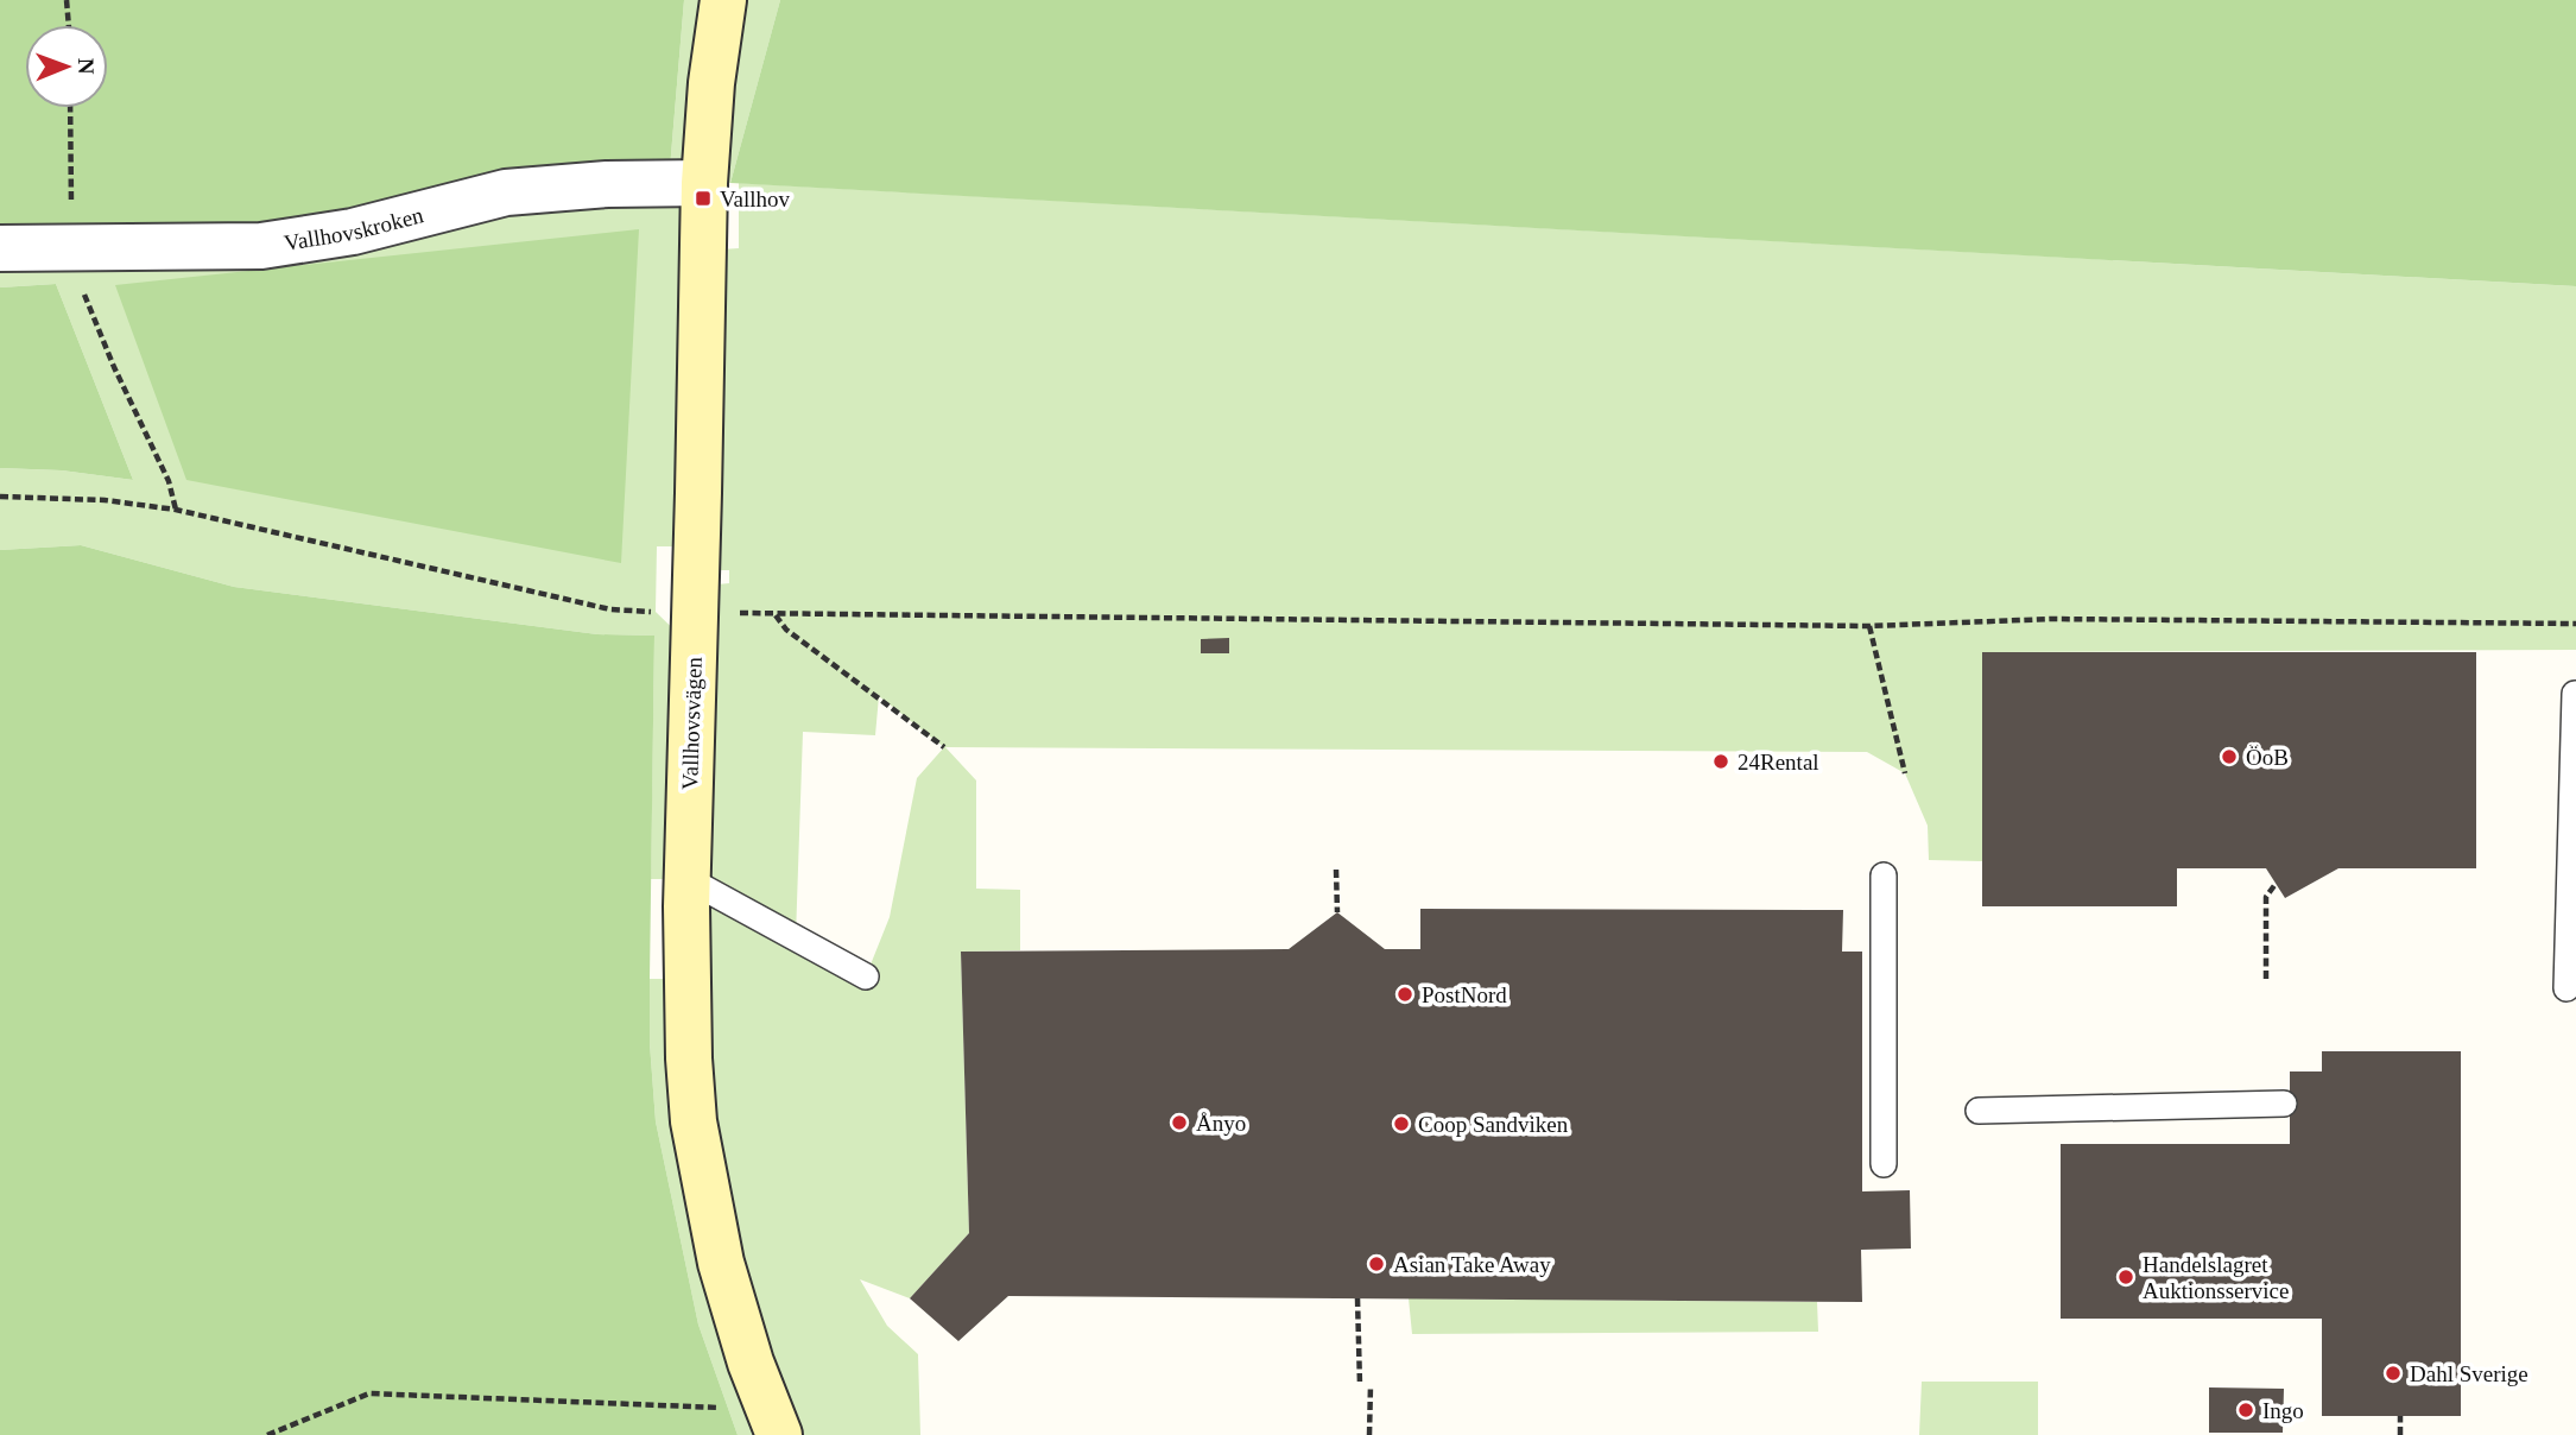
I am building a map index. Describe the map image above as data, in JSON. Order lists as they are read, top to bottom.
{
  "streets": {
    "street": ["Vallhovskroken", "Vallhovsvägen"]
  },
  "crossings": [
    ["Vallhovskroken", "Vallhovsvägen"]
  ],
  "places": {
    "transit": ["Vallhov"],
    "other": [
      "ÖoB",
      "24Rental",
      "PostNord",
      "Ånyo",
      "Coop Sandviken",
      "Asian Take Away",
      "Handelslagret Auktionsservice",
      "Dahl Sverige",
      "Ingo"
    ]
  },
  "north": "right"
}
